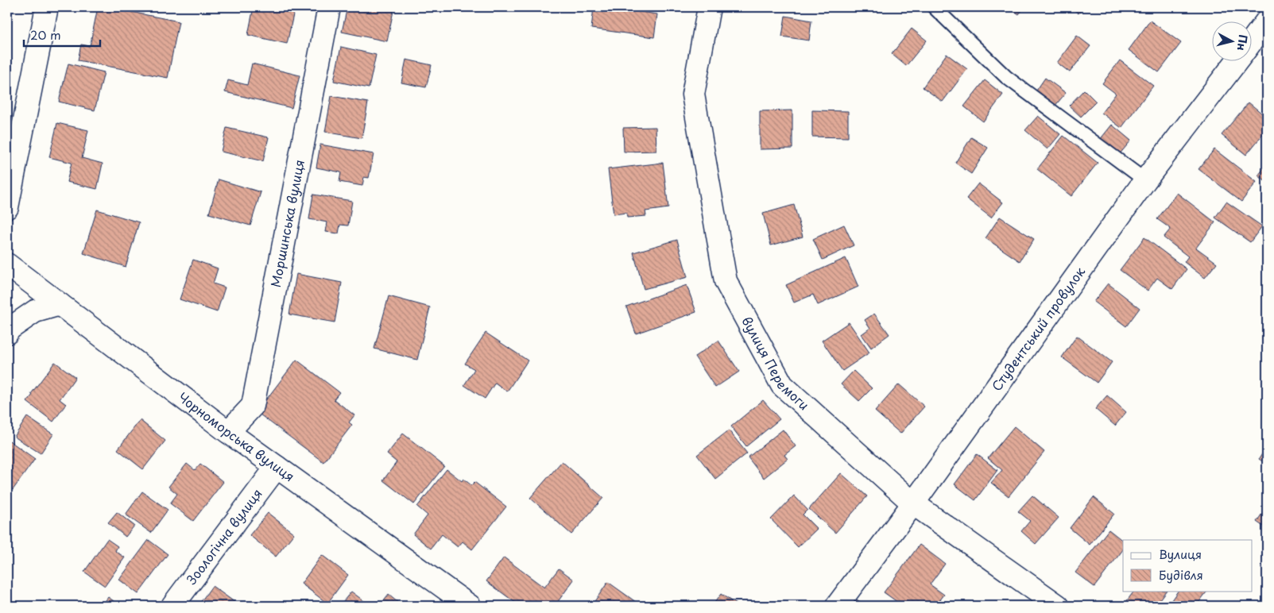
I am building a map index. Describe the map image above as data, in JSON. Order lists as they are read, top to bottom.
{
  "streets": {
    "street": [
      "Моршинська вулиця",
      "Студентський провулок",
      "вулиця Перемоги",
      "Чорноморська вулиця",
      "Зоологічна вулиця"
    ]
  },
  "crossings": [
    ["Моршинська вулиця", "Чорноморська вулиця"],
    ["Студентський провулок", "вулиця Перемоги"],
    ["Чорноморська вулиця", "Зоологічна вулиця"]
  ],
  "legend": ["Вулиця", "Будівля"],
  "scale_bar": "20 m",
  "north": "right"
}
